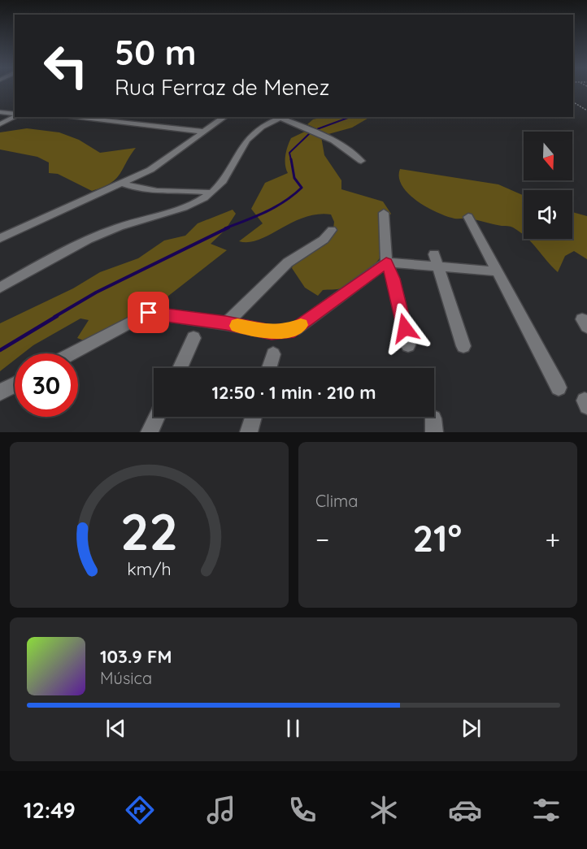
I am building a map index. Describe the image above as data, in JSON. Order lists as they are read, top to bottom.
{
  "north": "bottom",
  "page": {
    "turn": ["50 m", "Rua Ferraz de Menez"],
    "limit": "30",
    "trip": "12:50 · 1 min · 210 m",
    "tile": "Clima",
    "heat": ["−", "21°", "+"],
    "song": ["103.9 FM", "Música"],
    "tabs": "12:49",
    "gauge": ["22", "km/h"]
  }
}
